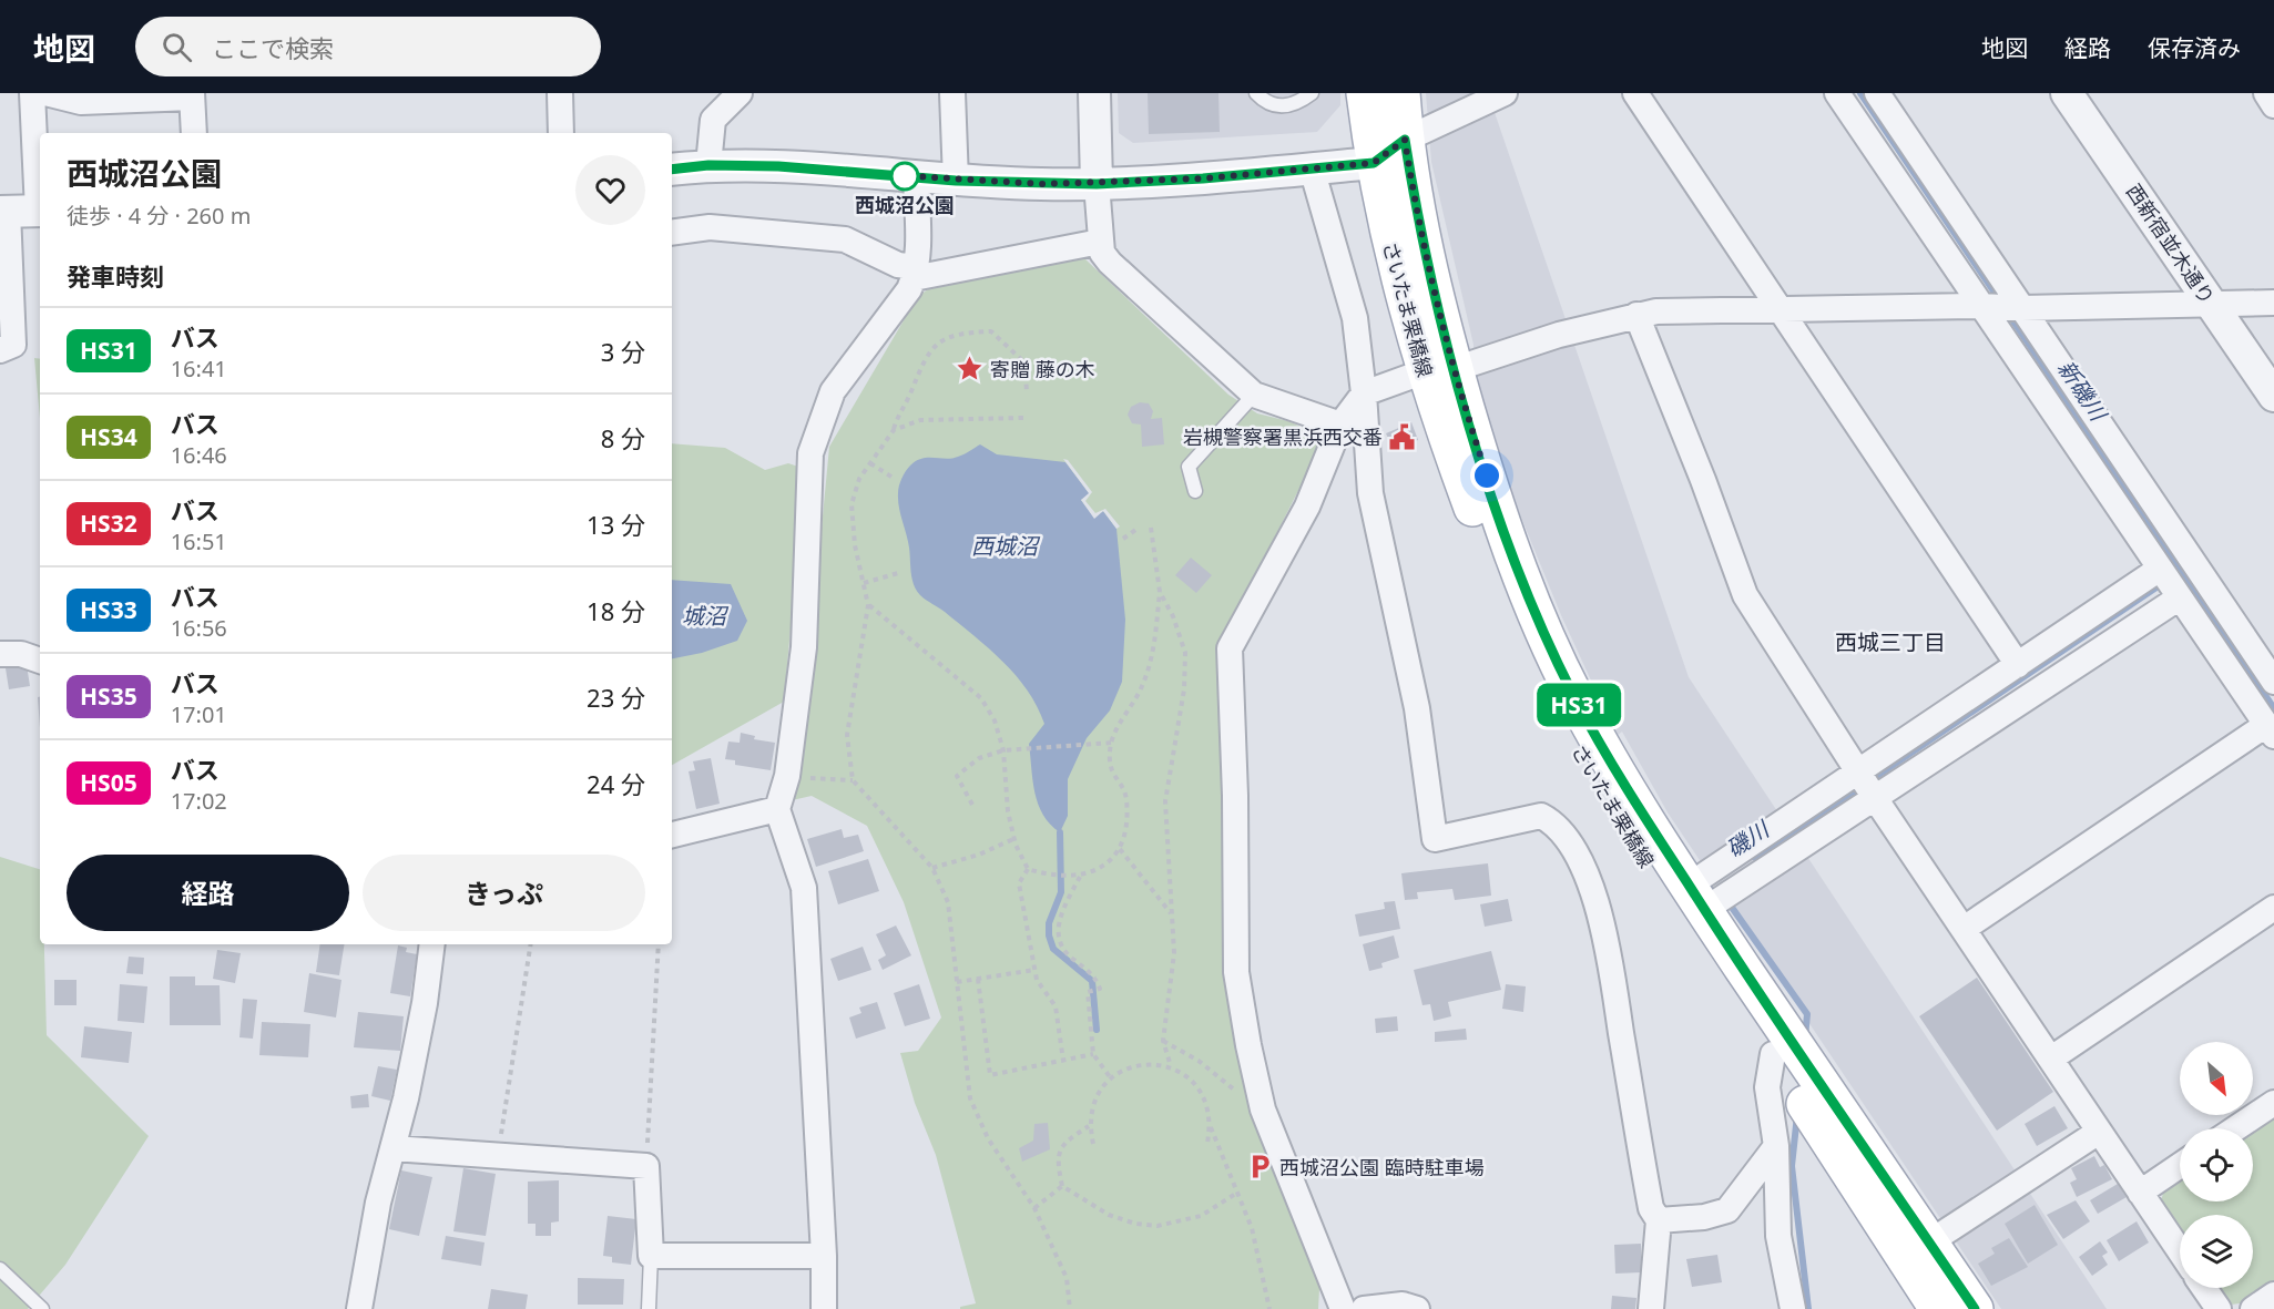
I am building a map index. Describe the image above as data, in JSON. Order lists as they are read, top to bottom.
{
  "streets": {
    "main road": ["さいたま栗橋線"],
    "street": ["西新宿並木通り"]
  },
  "districts": ["西城三丁目"],
  "water": [
    "新磯川",
    "西城沼",
    "城沼",
    "磯川"
  ],
  "places": {
    "other": ["西城沼公園"],
    "place": ["寄贈 藤の木"],
    "public building": ["岩槻警察署黒浜西交番"],
    "parking": ["西城沼公園 臨時駐車場"]
  },
  "lines": ["bus line HS31"],
  "north": "bottom right",
  "page": {
    "header": "地図",
    "search": "ここで検索",
    "nav": ["地図", "経路", "保存済み"],
    "on_map": "HS31",
    "heading": [
      ["西城沼公園", "徒歩 · 4 分 · 260 m"],
      "発車時刻"
    ],
    "list": [
      {
        "mark": "HS31",
        "name": "バス",
        "note": "16:41",
        "value": "3 分"
      },
      {
        "mark": "HS34",
        "name": "バス",
        "note": "16:46",
        "value": "8 分"
      },
      {
        "mark": "HS32",
        "name": "バス",
        "note": "16:51",
        "value": "13 分"
      },
      {
        "mark": "HS33",
        "name": "バス",
        "note": "16:56",
        "value": "18 分"
      },
      {
        "mark": "HS35",
        "name": "バス",
        "note": "17:01",
        "value": "23 分"
      },
      {
        "mark": "HS05",
        "name": "バス",
        "note": "17:02",
        "value": "24 分"
      }
    ],
    "buttons": ["経路", "きっぷ"]
  }
}
